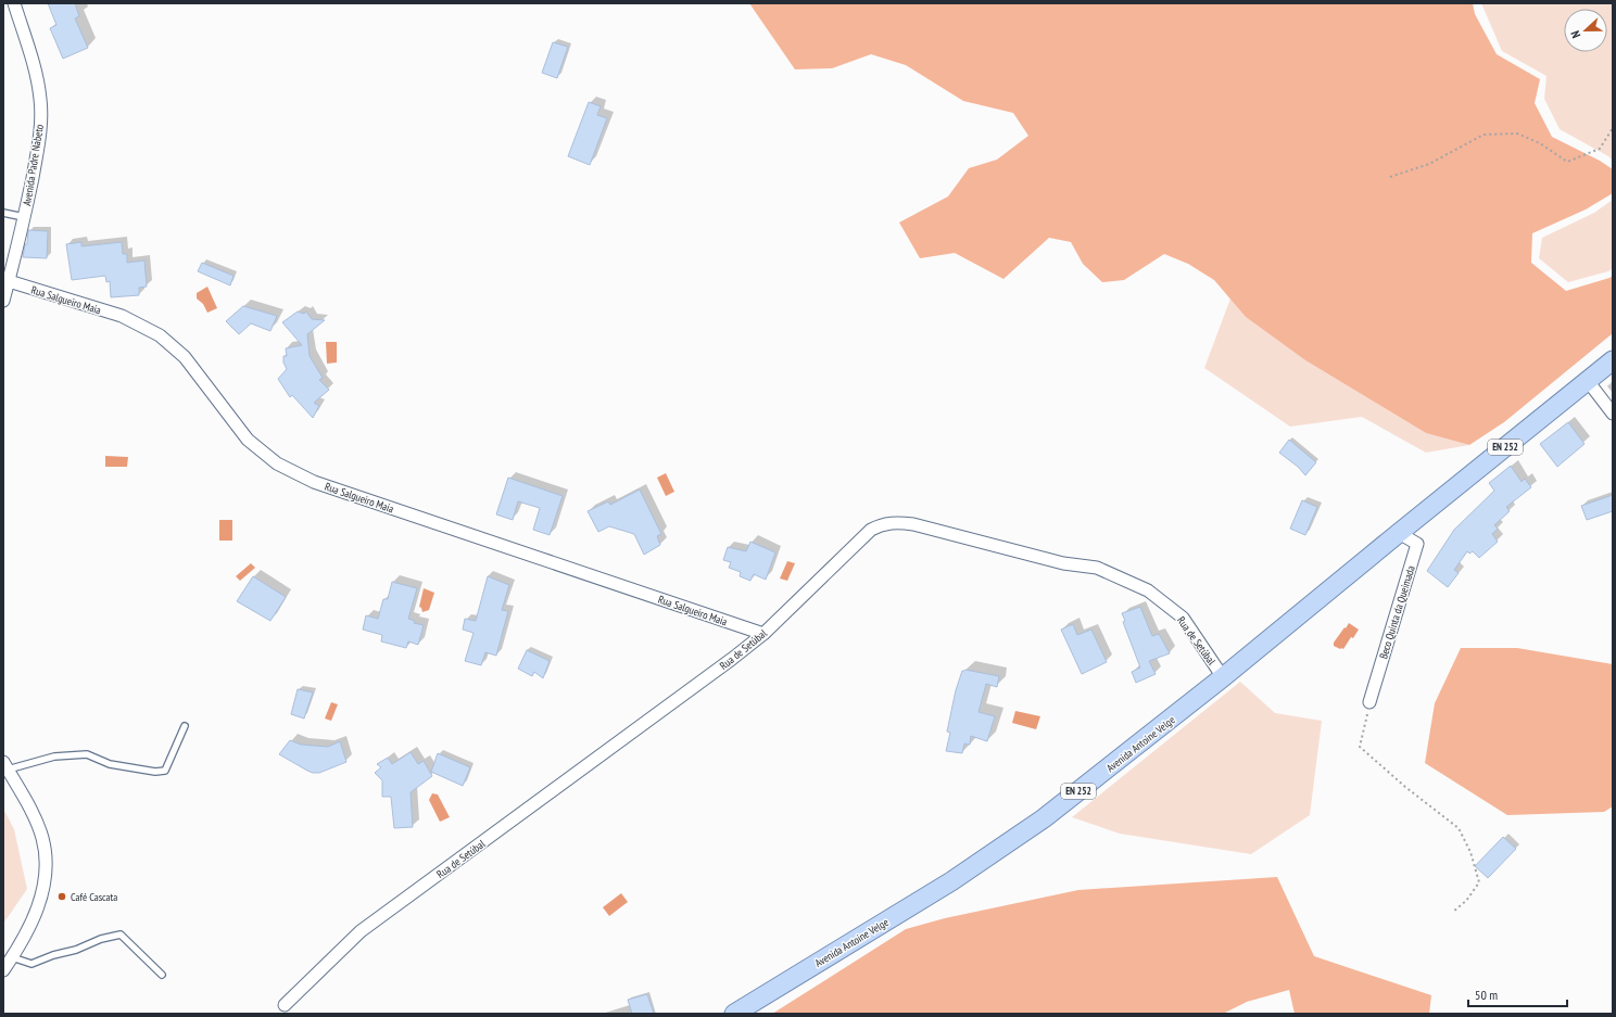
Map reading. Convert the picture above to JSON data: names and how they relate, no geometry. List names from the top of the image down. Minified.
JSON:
{"streets":{"main road":["EN 252","Avenida Antoine Velge"],"street":["Avenida Padre Nabeto","Rua Salgueiro Maia","Beco Quinta da Queimada","Rua de Setúbal"]},"crossings":[["Avenida Padre Nabeto","Rua Salgueiro Maia"],["Rua Salgueiro Maia","Rua de Setúbal"],["EN 252","Beco Quinta da Queimada"],["EN 252","Avenida Antoine Velge"],["Beco Quinta da Queimada","Avenida Antoine Velge"],["Rua de Setúbal","Avenida Antoine Velge"]],"places":["Café Cascata"],"scale_bar":"50 m","north":"left"}
